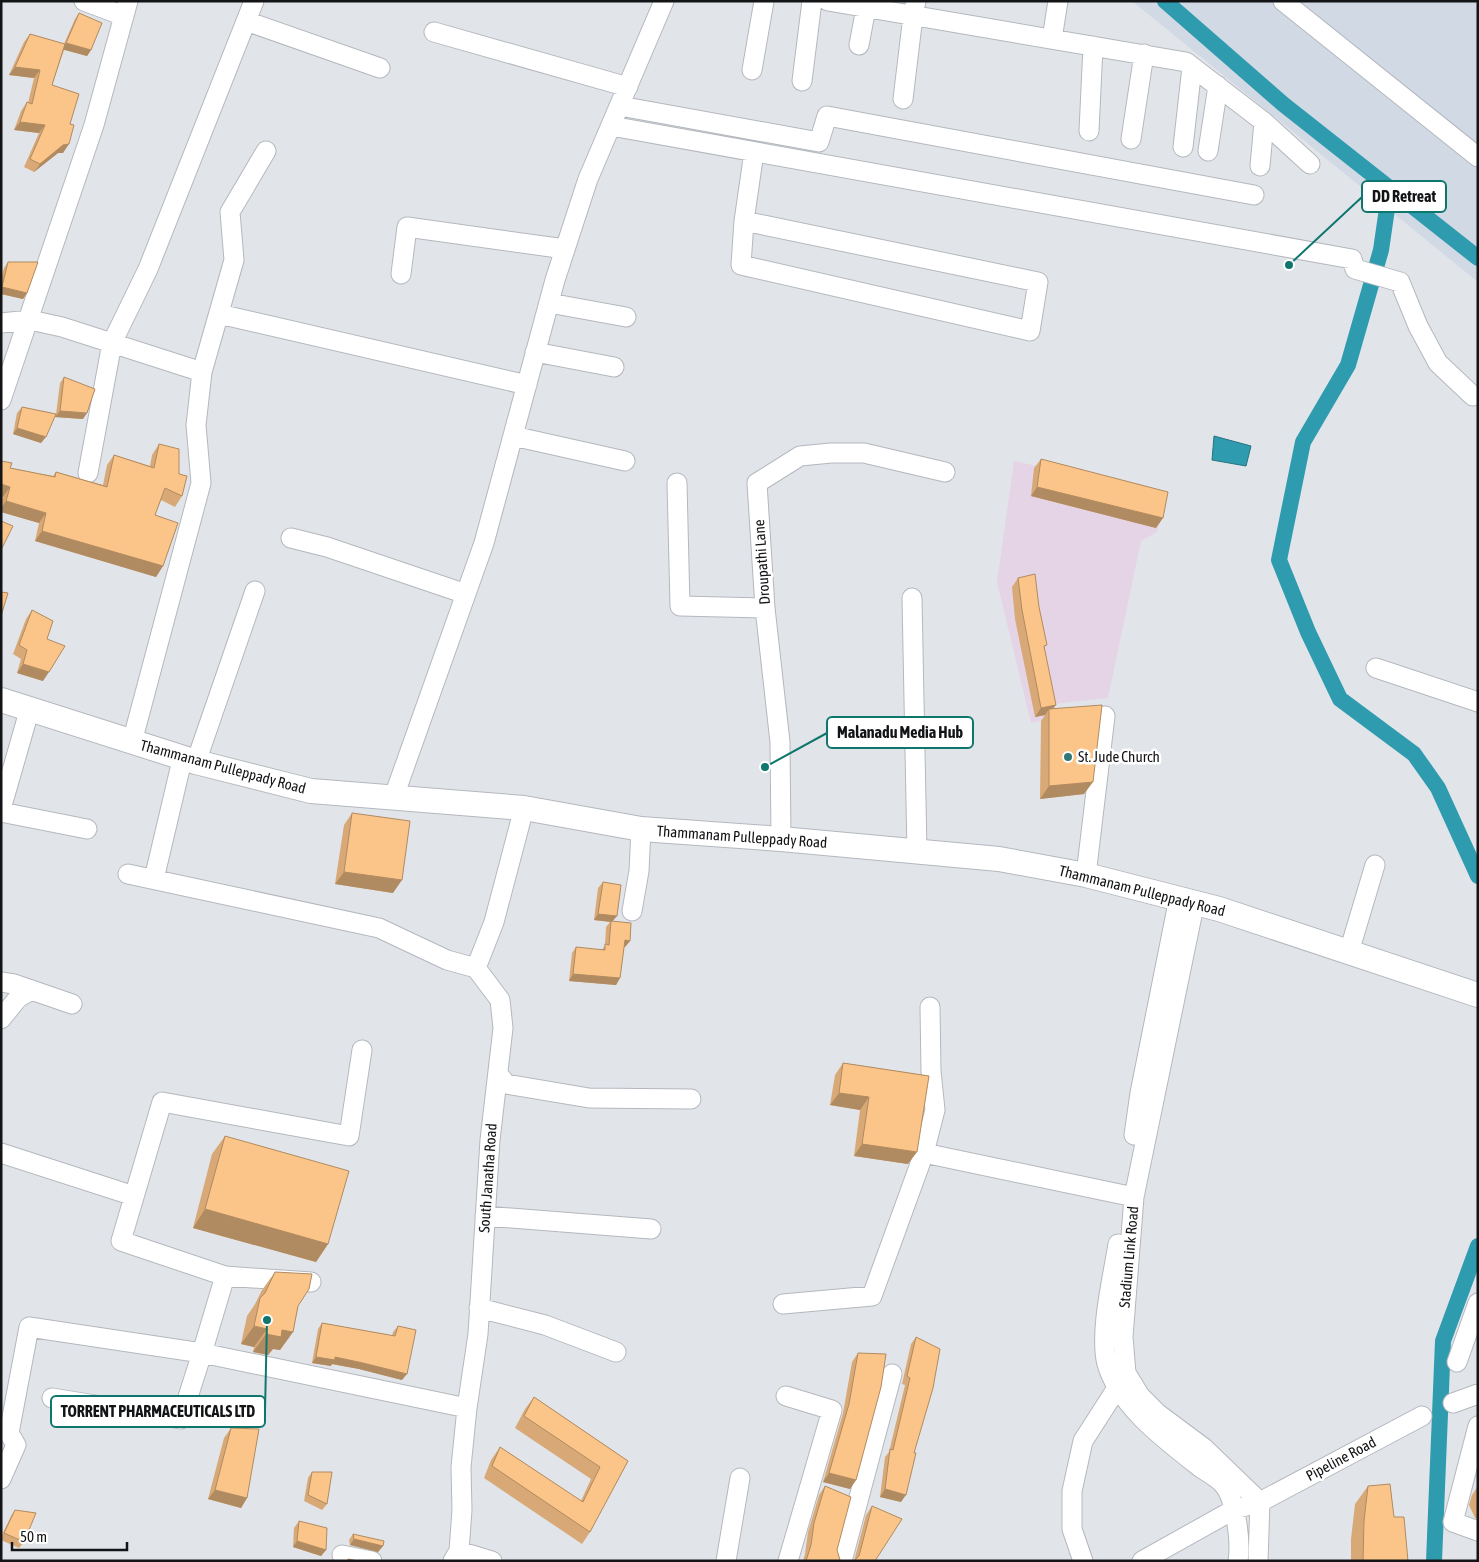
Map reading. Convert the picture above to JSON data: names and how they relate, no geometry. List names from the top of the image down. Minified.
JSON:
{"streets":{"main road":["Thammanam Pulleppady Road"],"street":["Droupathi Lane","South Janatha Road","Stadium Link Road","Pipeline Road"]},"crossings":[["Droupathi Lane","Thammanam Pulleppady Road"],["Thammanam Pulleppady Road","Stadium Link Road"],["Stadium Link Road","Pipeline Road"]],"places":["DD Retreat","St. Jude Church","Malanadu Media Hub","TORRENT PHARMACEUTICALS LTD"],"scale_bar":"50 m"}
